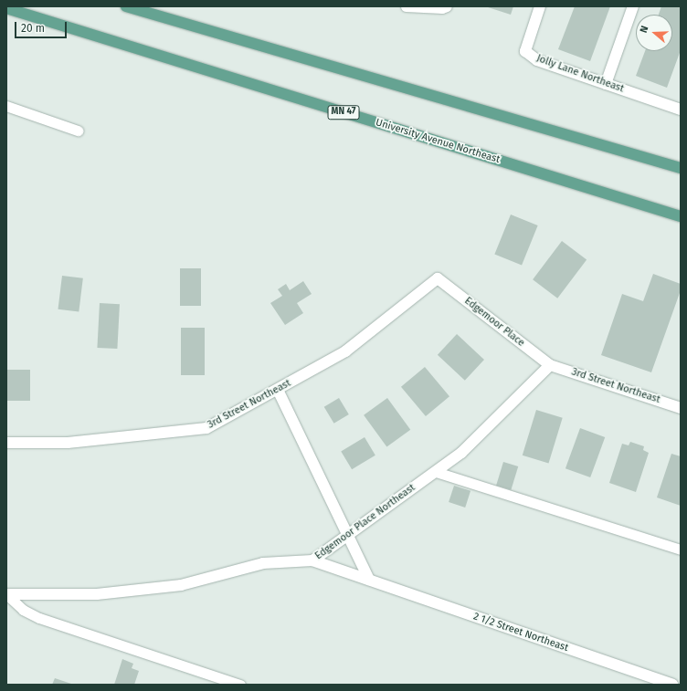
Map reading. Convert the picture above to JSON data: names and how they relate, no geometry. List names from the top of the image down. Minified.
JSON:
{"streets":{"main road":["MN 47","University Avenue Northeast"],"street":["Jolly Lane Northeast","Edgemoor Place","3rd Street Northeast","Edgemoor Place Northeast","2 1/2 Street Northeast"]},"crossings":[["Edgemoor Place","3rd Street Northeast"],["Edgemoor Place","Edgemoor Place Northeast"],["3rd Street Northeast","Edgemoor Place Northeast"],["Edgemoor Place Northeast","2 1/2 Street Northeast"]],"scale_bar":"20 m","north":"left"}
